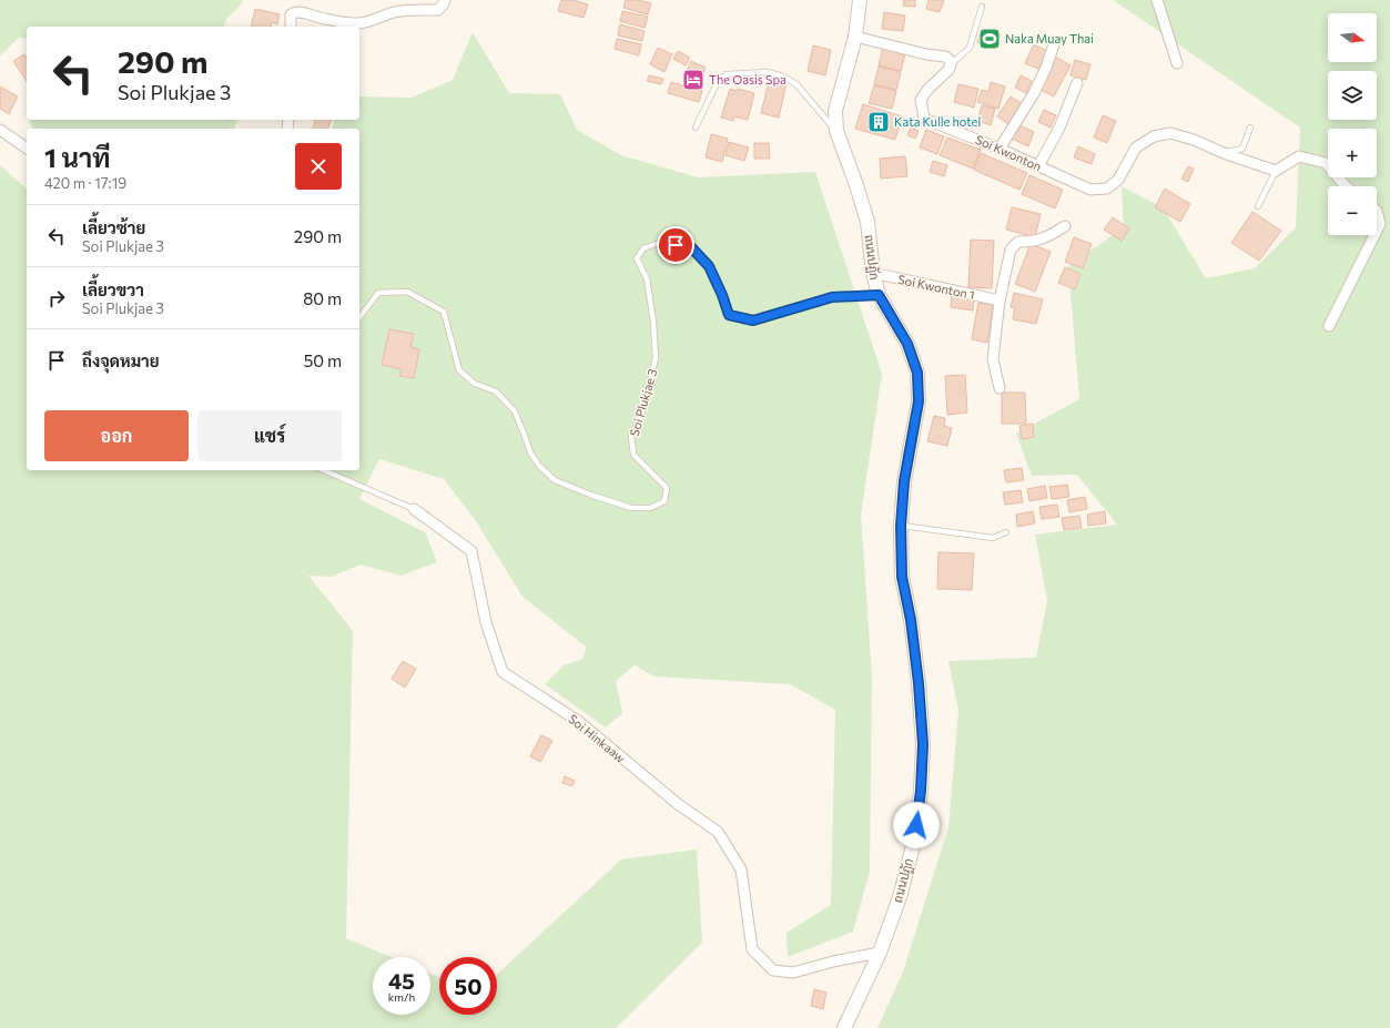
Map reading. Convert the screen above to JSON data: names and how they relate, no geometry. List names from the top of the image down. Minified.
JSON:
{"streets":{"main road":["ถนนปฏัก"],"street":["Soi Kwonton","Soi Kwonton 1","Soi Hinkaaw"],"lane":["Soi Plukjae 3"]},"crossings":[["ถนนปฏัก","Soi Kwonton 1"],["ถนนปฏัก","Soi Plukjae 3"],["ถนนปฏัก","Soi Hinkaaw"]],"places":{"sports":["Naka Muay Thai"],"hotel":["The Oasis Spa"],"building":["Kata Kulle hotel"]},"north":"right","page":{"map_buttons":["+","−"],"turn":["290 m","Soi Plukjae 3"],"heading":["1 นาที","420 m · 17:19"],"list":[{"name":"เลี้ยวซ้าย","note":"Soi Plukjae 3","value":"290 m"},{"name":"เลี้ยวขวา","note":"Soi Plukjae 3","value":"80 m"},{"name":"ถึงจุดหมาย","value":"50 m"}],"buttons":["ออก","แชร์"],"speed":"45 km/h","limit":"50"}}
